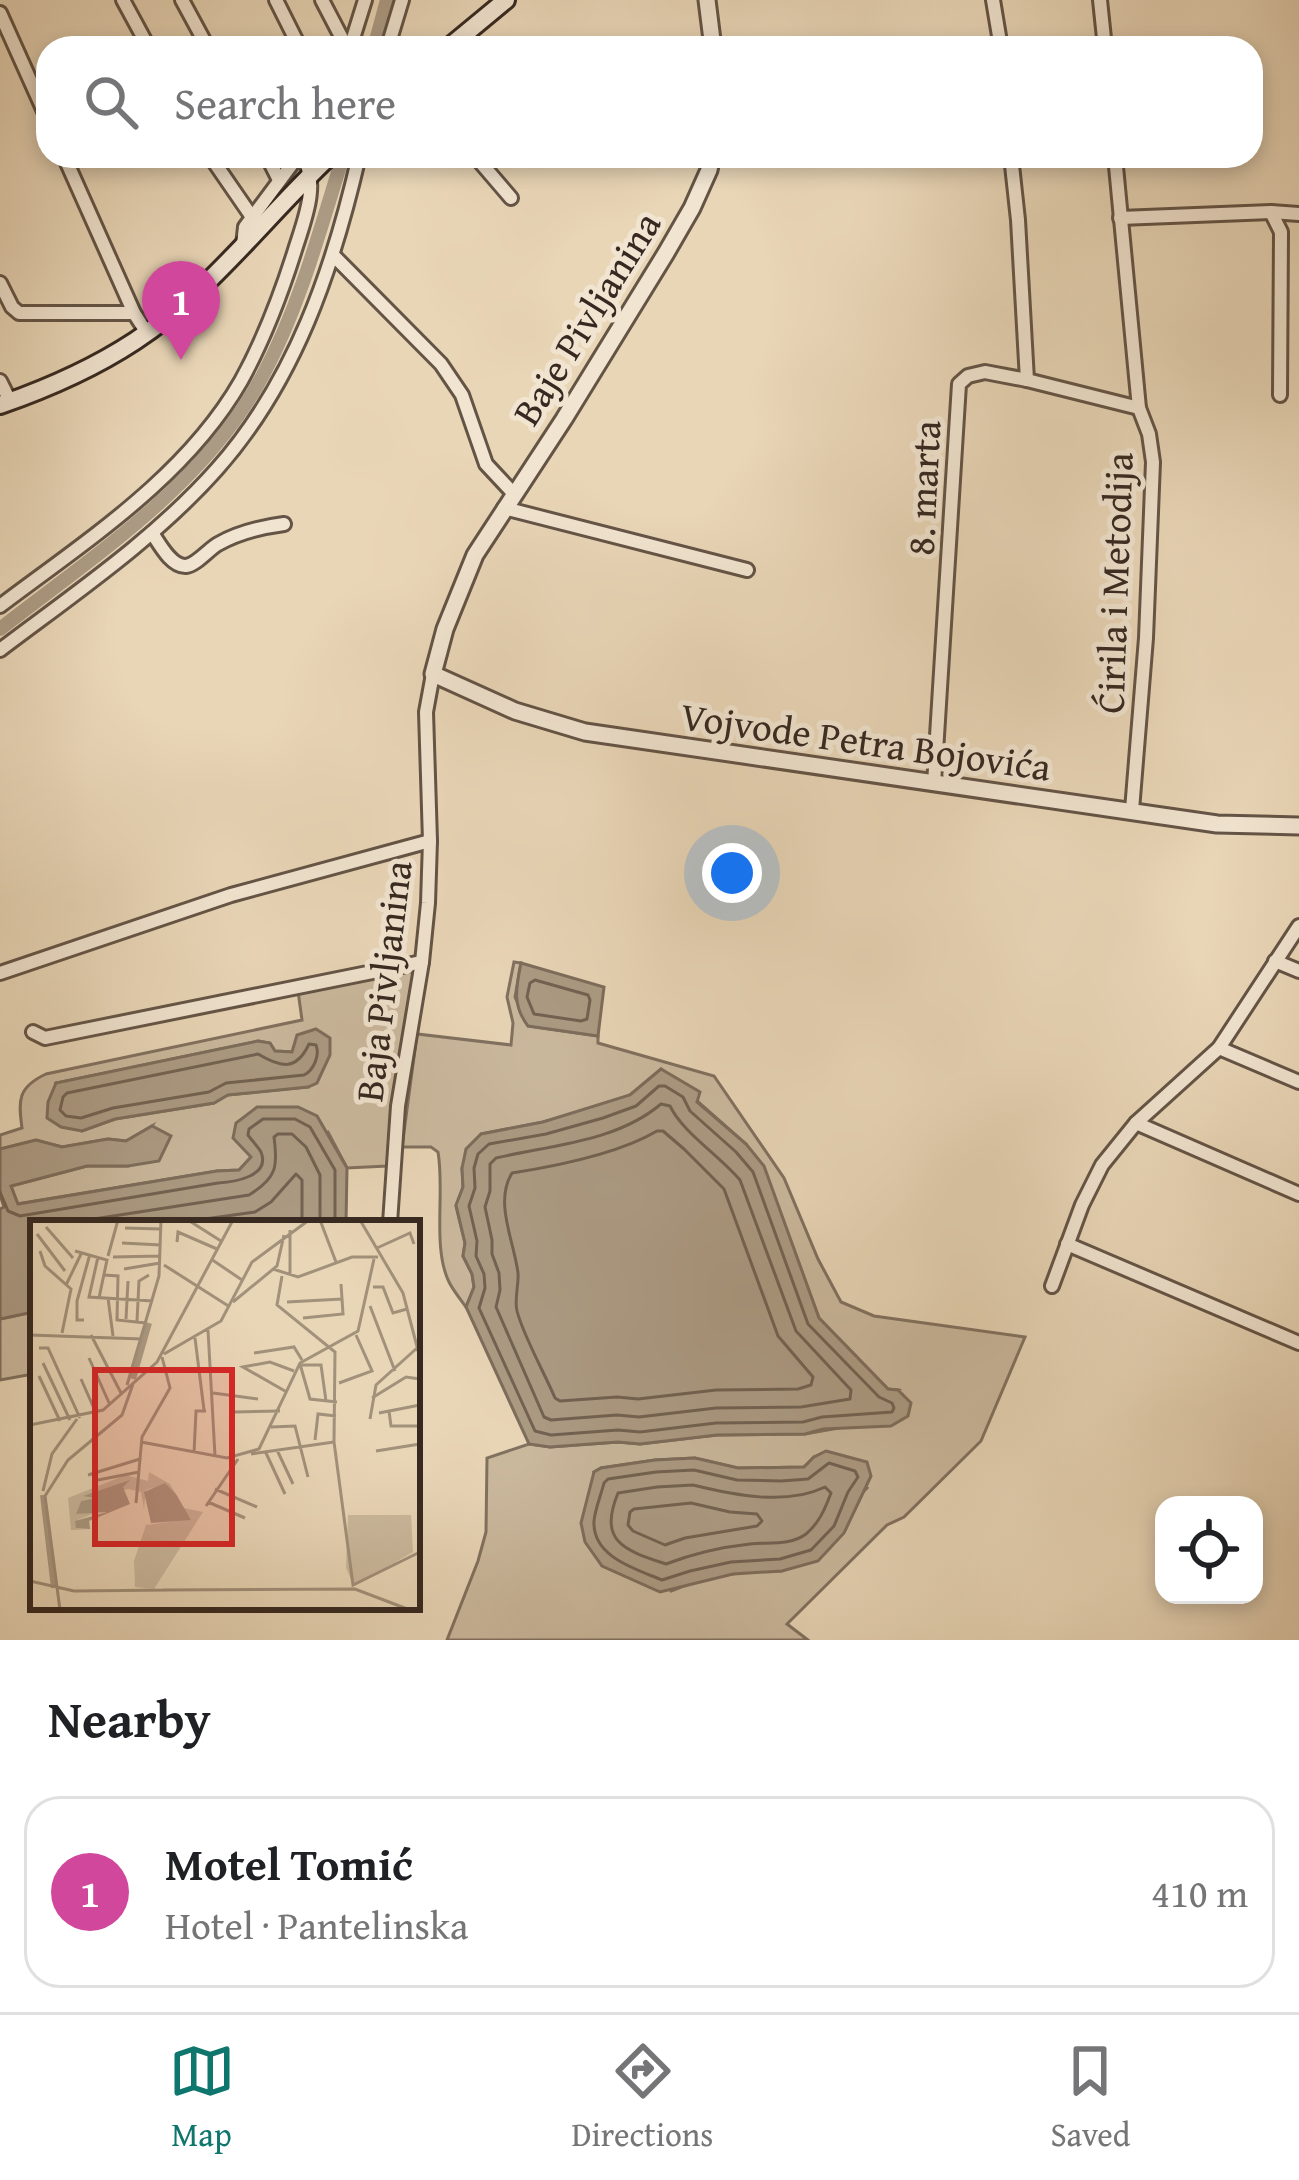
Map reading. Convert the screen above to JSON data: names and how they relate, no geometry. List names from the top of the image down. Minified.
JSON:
{"streets":{"street":["Baje Pivljanina","8. marta","Ćirila i Metodija","Vojvode Petra Bojovića","Baja Pivljanina"]},"crossings":[["Baje Pivljanina","Vojvode Petra Bojovića"],["Baje Pivljanina","Baja Pivljanina"],["8. marta","Ćirila i Metodija"],["8. marta","Vojvode Petra Bojovića"],["Ćirila i Metodija","Vojvode Petra Bojovića"],["Vojvode Petra Bojovića","Baja Pivljanina"]],"page":{"search":"Search here","pins":"1","heading":"Nearby","list":[{"mark":"1","name":"Motel Tomić","note":"Hotel · Pantelinska","value":"410 m"}],"nav":["Map","Directions","Saved"]}}
